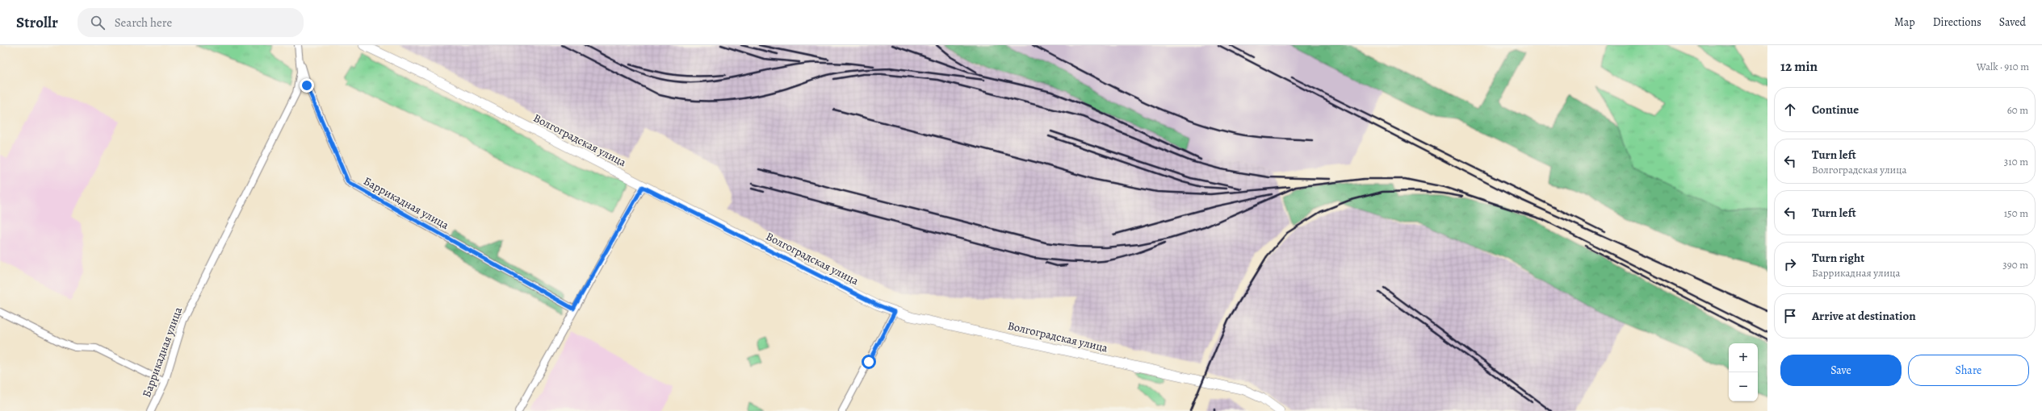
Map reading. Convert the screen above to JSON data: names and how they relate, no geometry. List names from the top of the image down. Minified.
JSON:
{"streets":{"main road":["Волгоградская улица"],"street":["Баррикадная улица"]},"page":{"header":"Strollr","search":"Search here","nav":["Map","Directions","Saved"],"heading":["12 min","Walk · 910 m"],"list":[["Continue","60 m"],["Turn left","Волгоградская улица","310 m"],["Turn left","150 m"],["Turn right","Баррикадная улица","390 m"],"Arrive at destination"],"map_buttons":["+","−"],"buttons":["Save","Share"]}}
